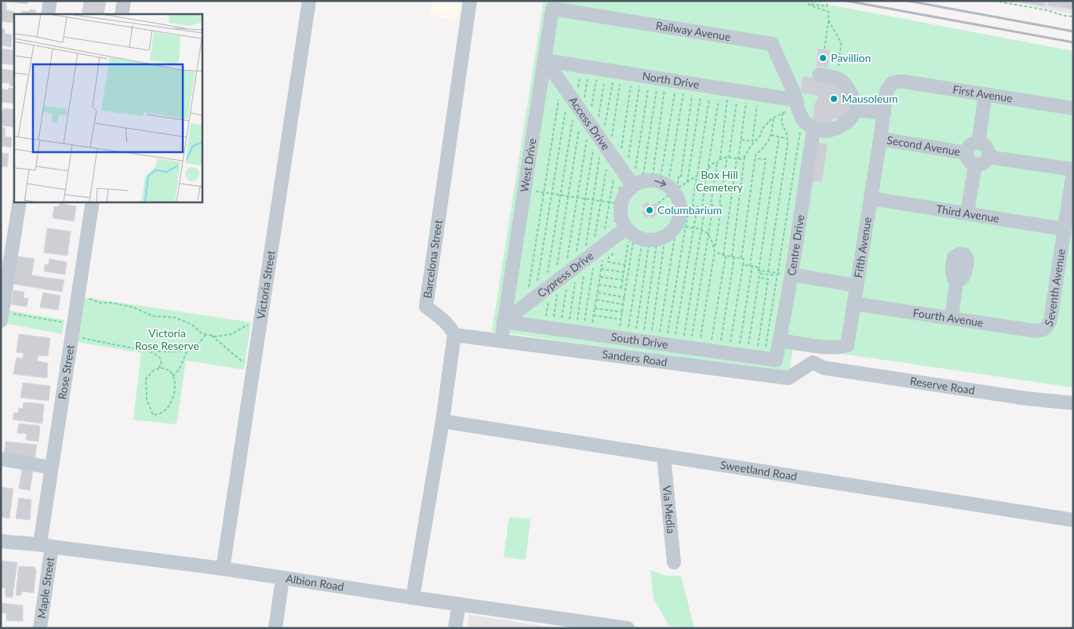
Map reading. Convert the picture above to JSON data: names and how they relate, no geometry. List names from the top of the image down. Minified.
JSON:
{"streets":{"street":["Railway Avenue","First Avenue","Second Avenue","West Drive","Third Avenue","Centre Drive","Fifth Avenue","Barcelona Street","Cypress Drive","Victoria Street","Seventh Avenue","Fourth Avenue","South Drive","Sanders Road","Rose Street","Reserve Road","Sweetland Road","Via Media","Albion Road","Maple Street"]},"crossings":[["Railway Avenue","West Drive"],["Railway Avenue","Centre Drive"],["First Avenue","Fifth Avenue"],["Second Avenue","Fifth Avenue"],["West Drive","Cypress Drive"],["West Drive","South Drive"],["West Drive","Sanders Road"],["Third Avenue","Fifth Avenue"],["Third Avenue","Seventh Avenue"],["Centre Drive","Fifth Avenue"],["Centre Drive","South Drive"],["Fifth Avenue","Fourth Avenue"],["Barcelona Street","Sanders Road"],["Cypress Drive","South Drive"],["Victoria Street","Albion Road"],["Seventh Avenue","Fourth Avenue"],["Sanders Road","Reserve Road"],["Rose Street","Albion Road"],["Rose Street","Maple Street"],["Sweetland Road","Via Media"],["Albion Road","Maple Street"]],"parks":["Box Hill Cemetery","Victoria Rose Reserve"],"places":["Pavillion","Mausoleum","Columbarium"]}
